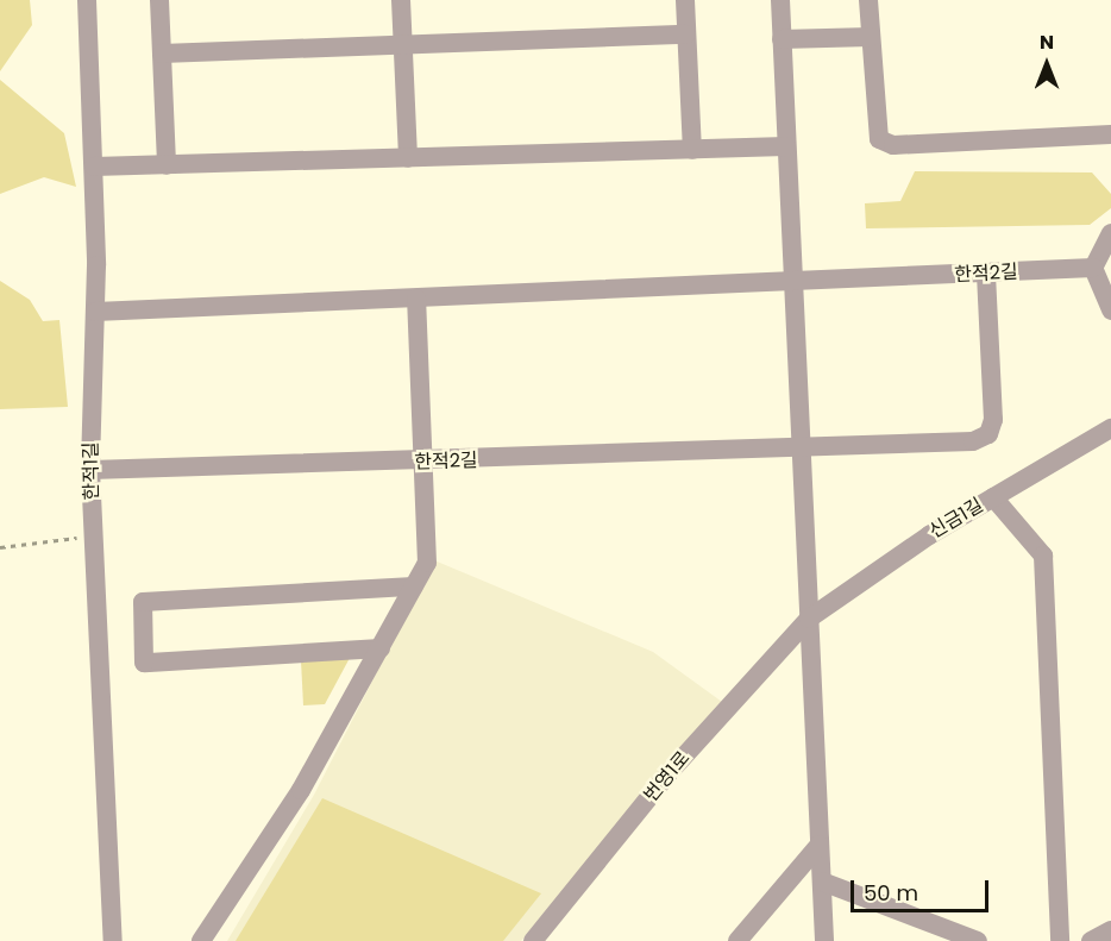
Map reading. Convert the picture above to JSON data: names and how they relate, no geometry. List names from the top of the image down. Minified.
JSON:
{"streets":{"street":["한적2길","한적1길","신금1길","번영1로"]},"crossings":[["한적2길","한적1길"],["신금1길","번영1로"]],"scale_bar":"50 m","north":"top"}
